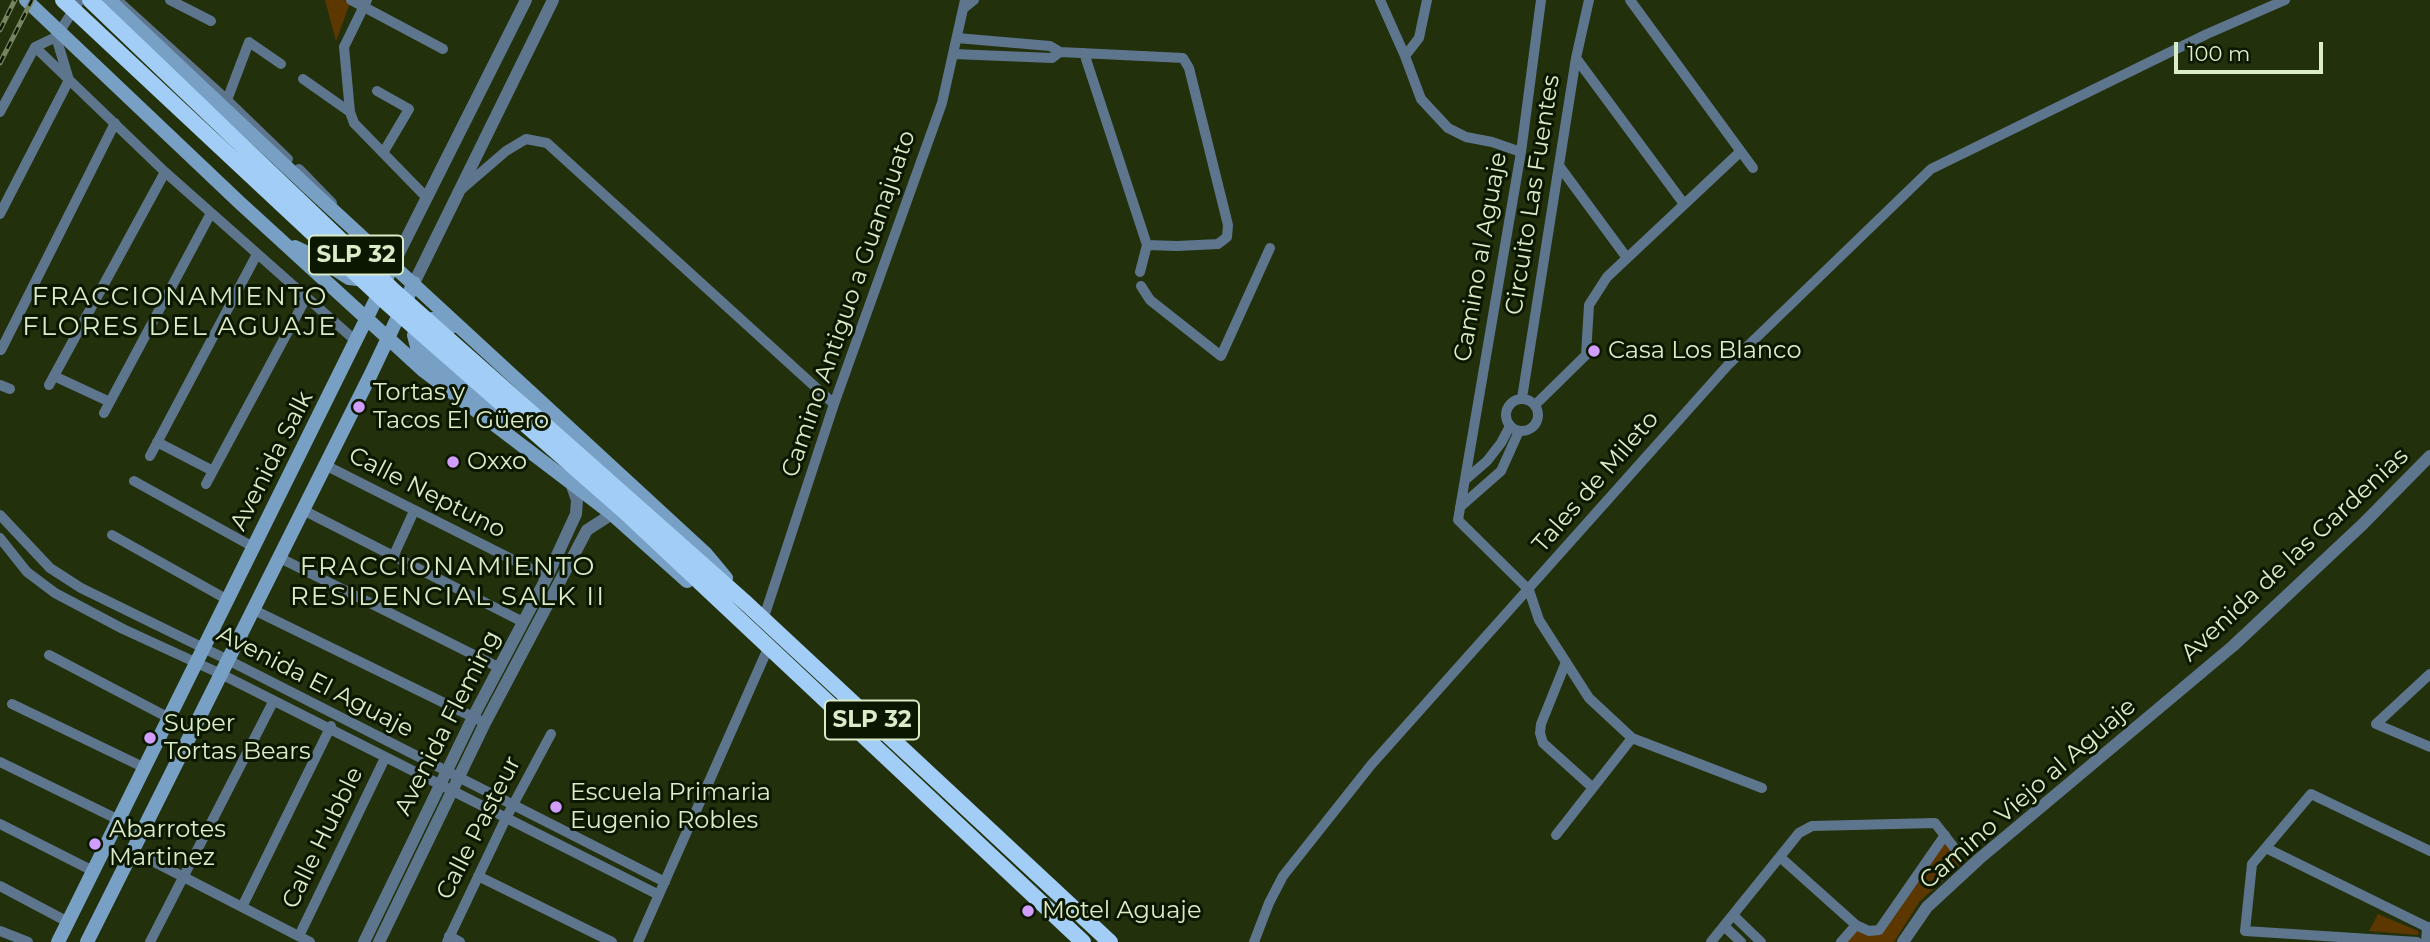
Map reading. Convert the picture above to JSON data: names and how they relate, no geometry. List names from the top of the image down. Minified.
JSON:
{"streets":{"highway":["SLP 32"],"main road":["Avenida Salk"],"street":["Circuito Las Fuentes","Camino al Aguaje","Camino Antiguo a Guanajuato","Tales de Mileto","Calle Neptuno","Avenida de las Gardenias","Avenida El Aguaje","Avenida Fleming","Camino Viejo al Aguaje","Calle Pasteur","Calle Hubble"]},"crossings":[["SLP 32","Camino Antiguo a Guanajuato"],["SLP 32","Avenida Fleming"],["Camino al Aguaje","Tales de Mileto"],["Avenida Salk","Calle Neptuno"],["Avenida Salk","Avenida El Aguaje"],["Calle Neptuno","Avenida Fleming"],["Avenida de las Gardenias","Camino Viejo al Aguaje"],["Avenida El Aguaje","Avenida Fleming"],["Avenida El Aguaje","Calle Pasteur"],["Avenida El Aguaje","Calle Hubble"]],"districts":["FRACCIONAMIENTO FLORES DEL AGUAJE","FRACCIONAMIENTO RESIDENCIAL SALK II"],"places":["Casa Los Blanco","Tortas y Tacos El Güero","Oxxo","Super Tortas Bears","Escuela Primaria Eugenio Robles","Abarrotes Martinez","Motel Aguaje"],"scale_bar":"100 m"}
